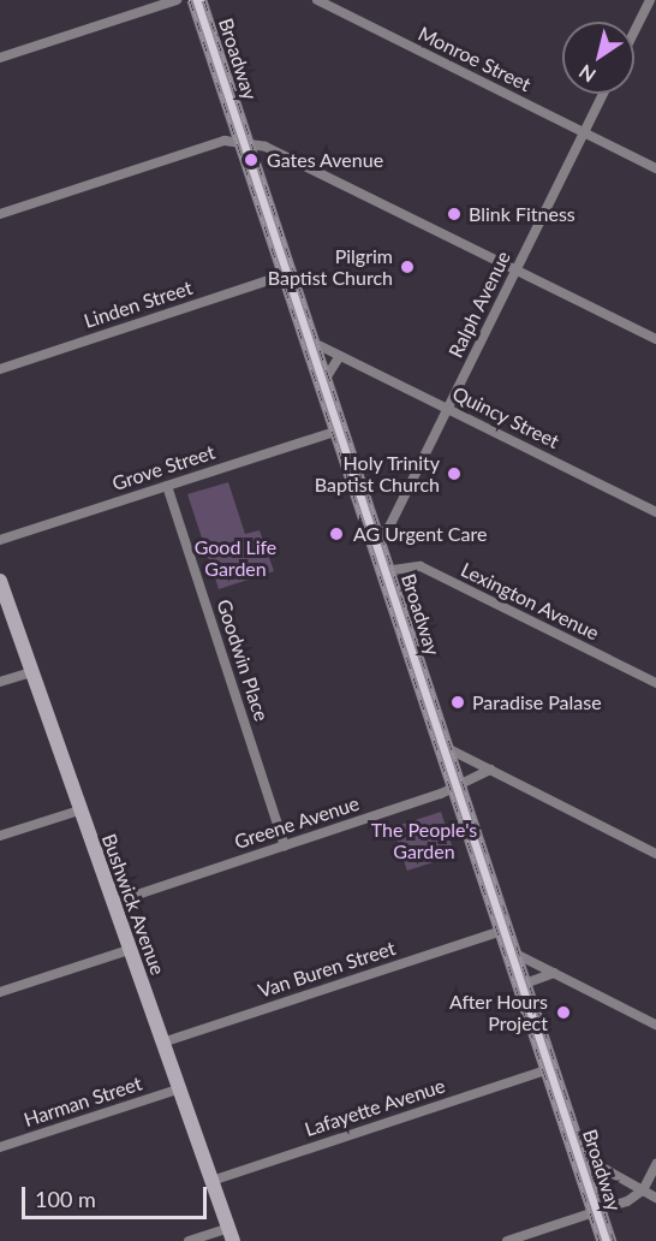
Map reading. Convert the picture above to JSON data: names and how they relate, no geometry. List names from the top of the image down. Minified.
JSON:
{"streets":{"main road":["Broadway","Bushwick Avenue"],"street":["Monroe Street","Linden Street","Ralph Avenue","Quincy Street","Grove Street","Lexington Avenue","Goodwin Place","Greene Avenue","Van Buren Street","Harman Street","Lafayette Avenue"]},"crossings":[["Broadway","Linden Street"],["Broadway","Ralph Avenue"],["Broadway","Quincy Street"],["Broadway","Grove Street"],["Broadway","Lexington Avenue"],["Broadway","Greene Avenue"],["Broadway","Van Buren Street"],["Broadway","Lafayette Avenue"],["Monroe Street","Ralph Avenue"],["Ralph Avenue","Quincy Street"],["Grove Street","Goodwin Place"],["Goodwin Place","Greene Avenue"],["Greene Avenue","Bushwick Avenue"],["Bushwick Avenue","Van Buren Street"],["Bushwick Avenue","Harman Street"],["Bushwick Avenue","Lafayette Avenue"]],"parks":["Good Life Garden","The People's Garden"],"places":["Gates Avenue","Blink Fitness","Pilgrim Baptist Church","Holy Trinity Baptist Church","AG Urgent Care","Paradise Palase","After Hours Project"],"scale_bar":"100 m","north":"bottom left"}
